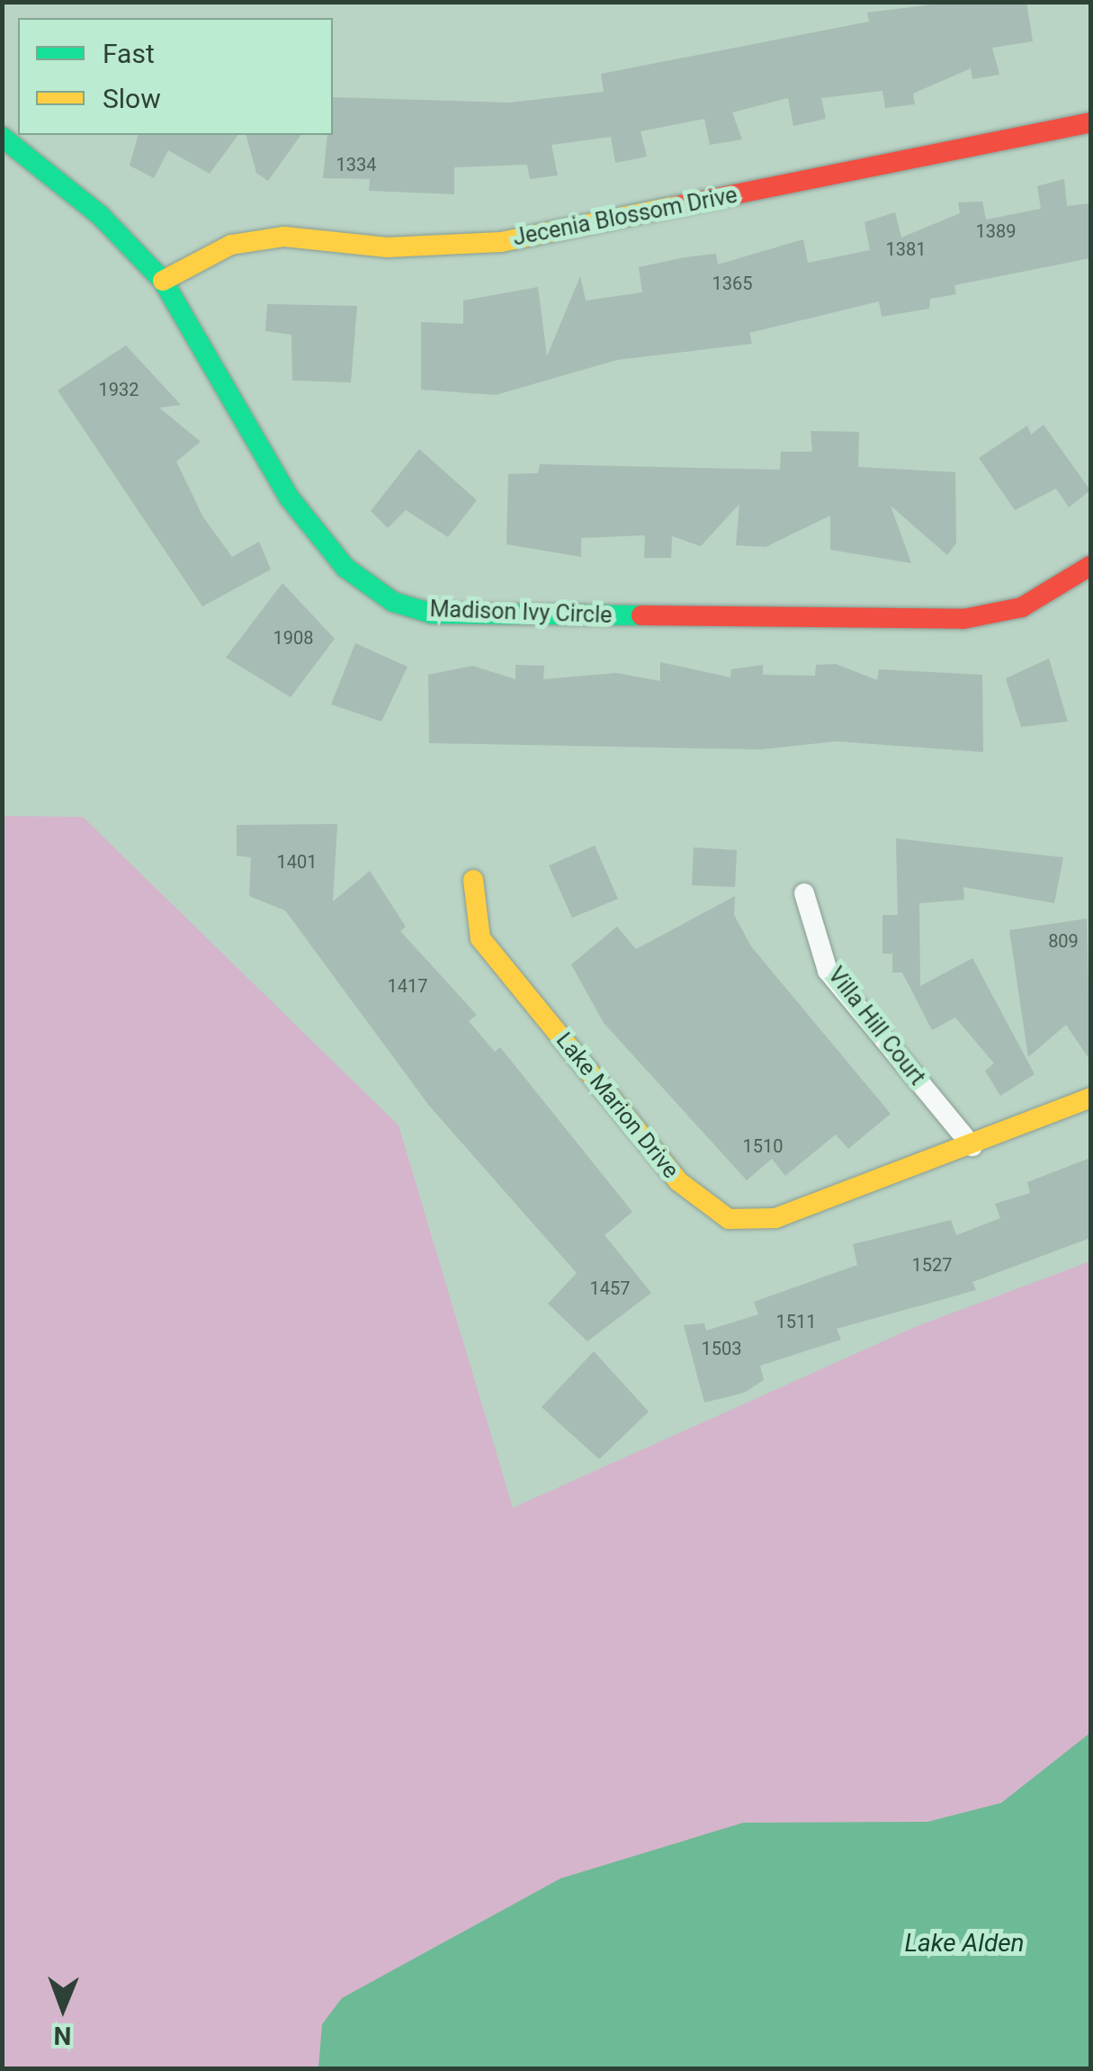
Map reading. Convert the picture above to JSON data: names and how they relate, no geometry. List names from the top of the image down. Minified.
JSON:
{"streets":{"street":["Jecenia Blossom Drive","Madison Ivy Circle","Villa Hill Court","Lake Marion Drive"]},"crossings":[["Jecenia Blossom Drive","Madison Ivy Circle"],["Villa Hill Court","Lake Marion Drive"]],"water":["Lake Alden"],"house_numbers":["1334","1389","1381","1365","1932","1908","1401","809","1417","1510","1527","1457","1511","1503"],"legend":["Fast","Slow"],"north":"bottom"}
